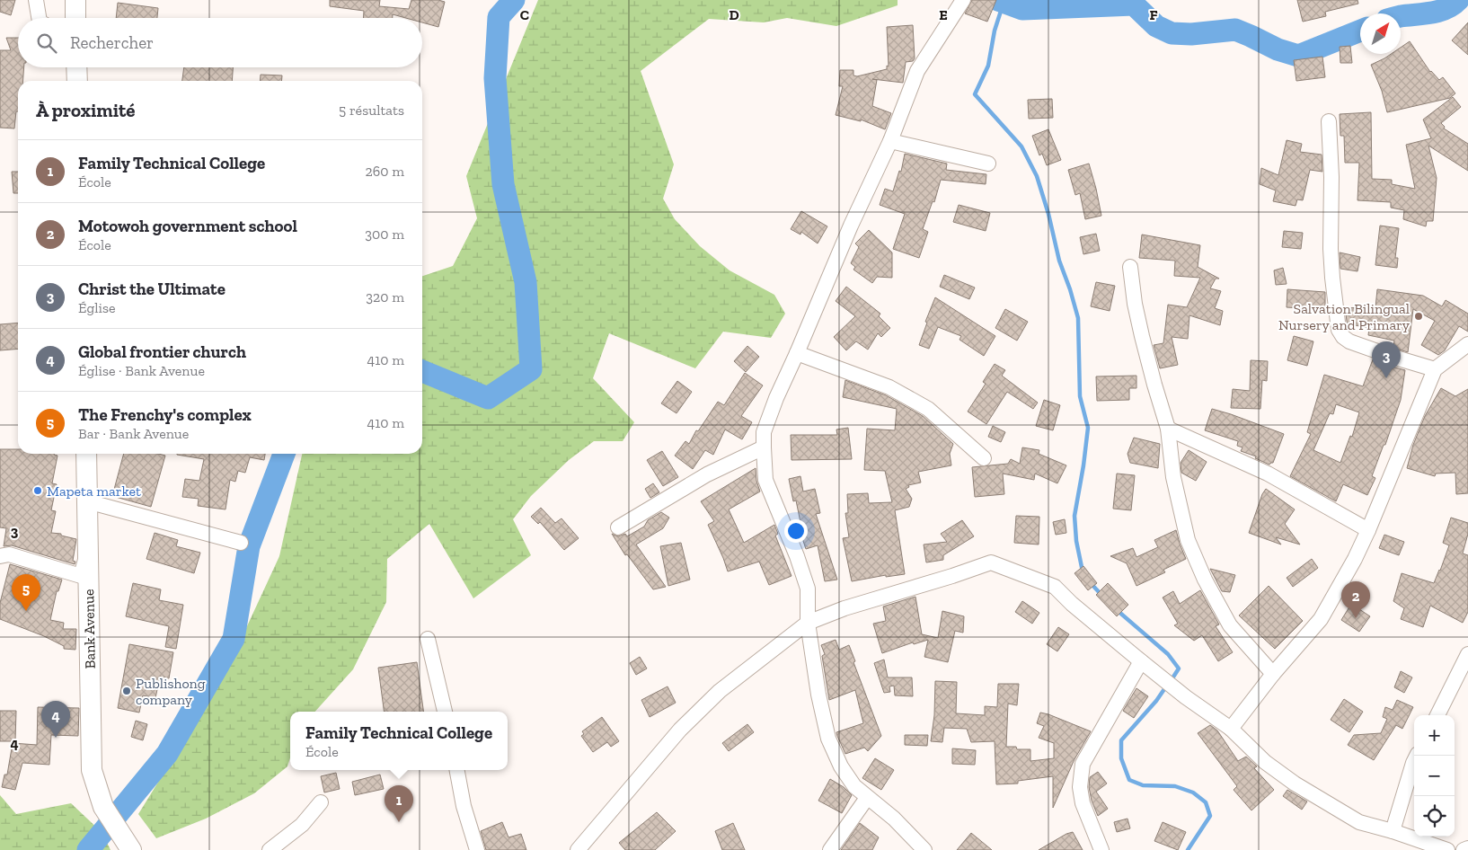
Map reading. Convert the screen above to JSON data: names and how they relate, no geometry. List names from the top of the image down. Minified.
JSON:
{"streets":{"street":["Bank Avenue"]},"places":["Salvation Bilingual Nursery and Primary","Mapeta market","Publishong company"],"north":"top right","page":{"search":"Rechercher","heading":["À proximité","5 résultats"],"list":[{"mark":"1","name":"Family Technical College","note":"École","value":"260 m"},{"mark":"2","name":"Motowoh government school","note":"École","value":"300 m"},{"mark":"3","name":"Christ the Ultimate","note":"Église","value":"320 m"},{"mark":"4","name":"Global frontier church","note":"Église · Bank Avenue","value":"410 m"},{"mark":"5","name":"The Frenchy's complex","note":"Bar · Bank Avenue","value":"410 m"}],"pins":["3","5","2","4","1"],"popup":["Family Technical College","École"],"map_buttons":["+","−"]},"grid":{"columns":["C","D","E","F"],"rows":["3","4"]}}
